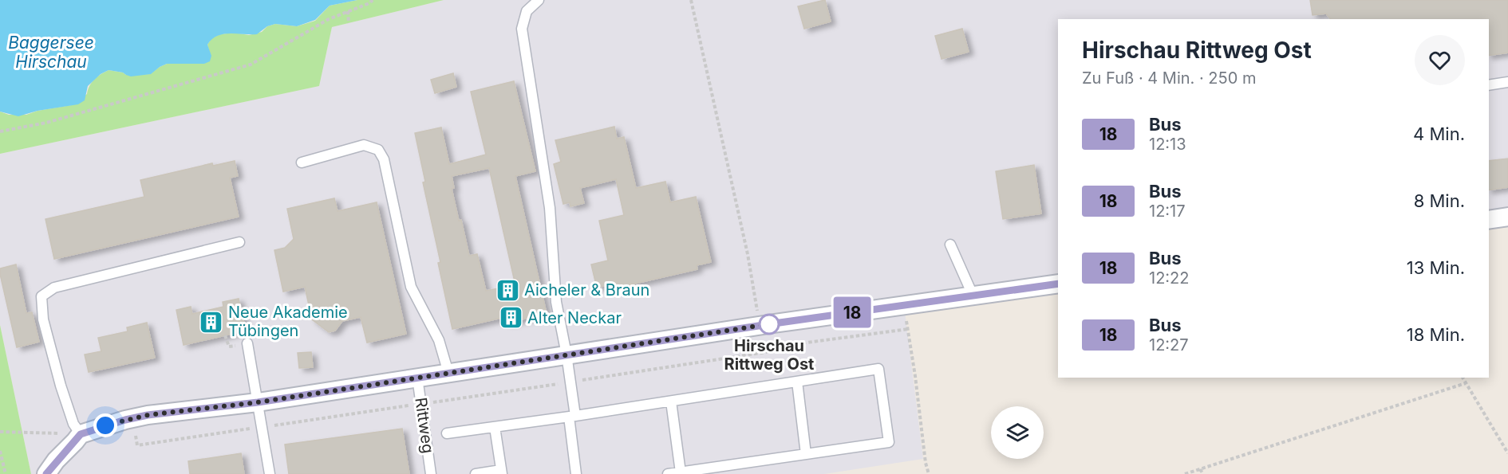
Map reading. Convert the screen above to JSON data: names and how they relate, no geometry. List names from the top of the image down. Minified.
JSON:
{"streets":{"street":["Rittweg"]},"water":["Baggersee Hirschau"],"places":{"building":["Aicheler & Braun","Alter Neckar","Neue Akademie Tübingen"],"other":["Hirschau Rittweg Ost"]},"lines":["bus line 18"],"page":{"on_map":"18","heading":["Hirschau Rittweg Ost","Zu Fuß · 4 Min. · 250 m"],"list":[{"mark":"18","name":"Bus","note":"12:13","value":"4 Min."},{"mark":"18","name":"Bus","note":"12:17","value":"8 Min."},{"mark":"18","name":"Bus","note":"12:22","value":"13 Min."},{"mark":"18","name":"Bus","note":"12:27","value":"18 Min."}]}}
